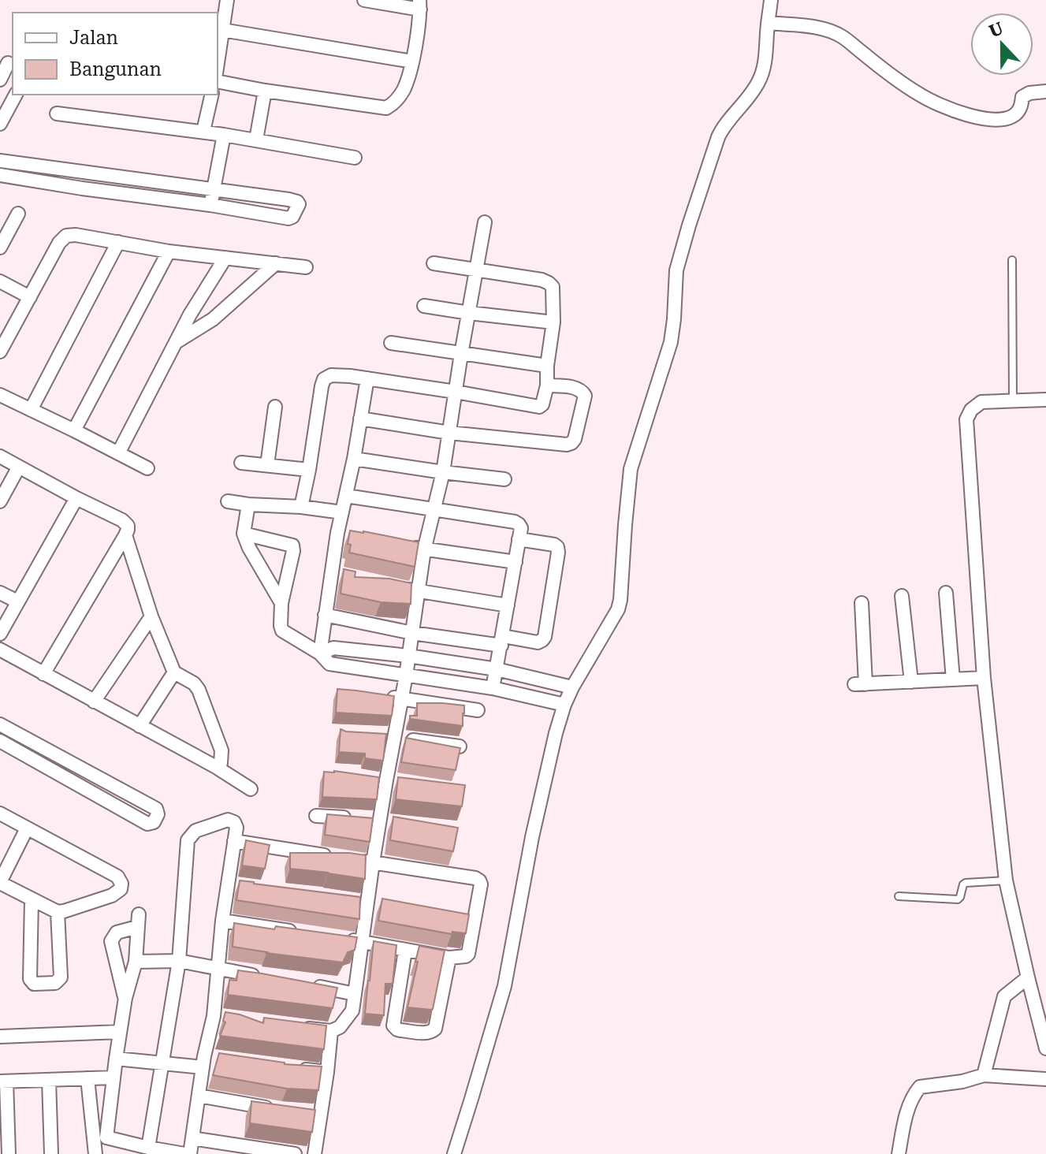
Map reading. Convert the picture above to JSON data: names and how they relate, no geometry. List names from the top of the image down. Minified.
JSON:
{"legend":["Jalan","Bangunan"],"north":"top"}
